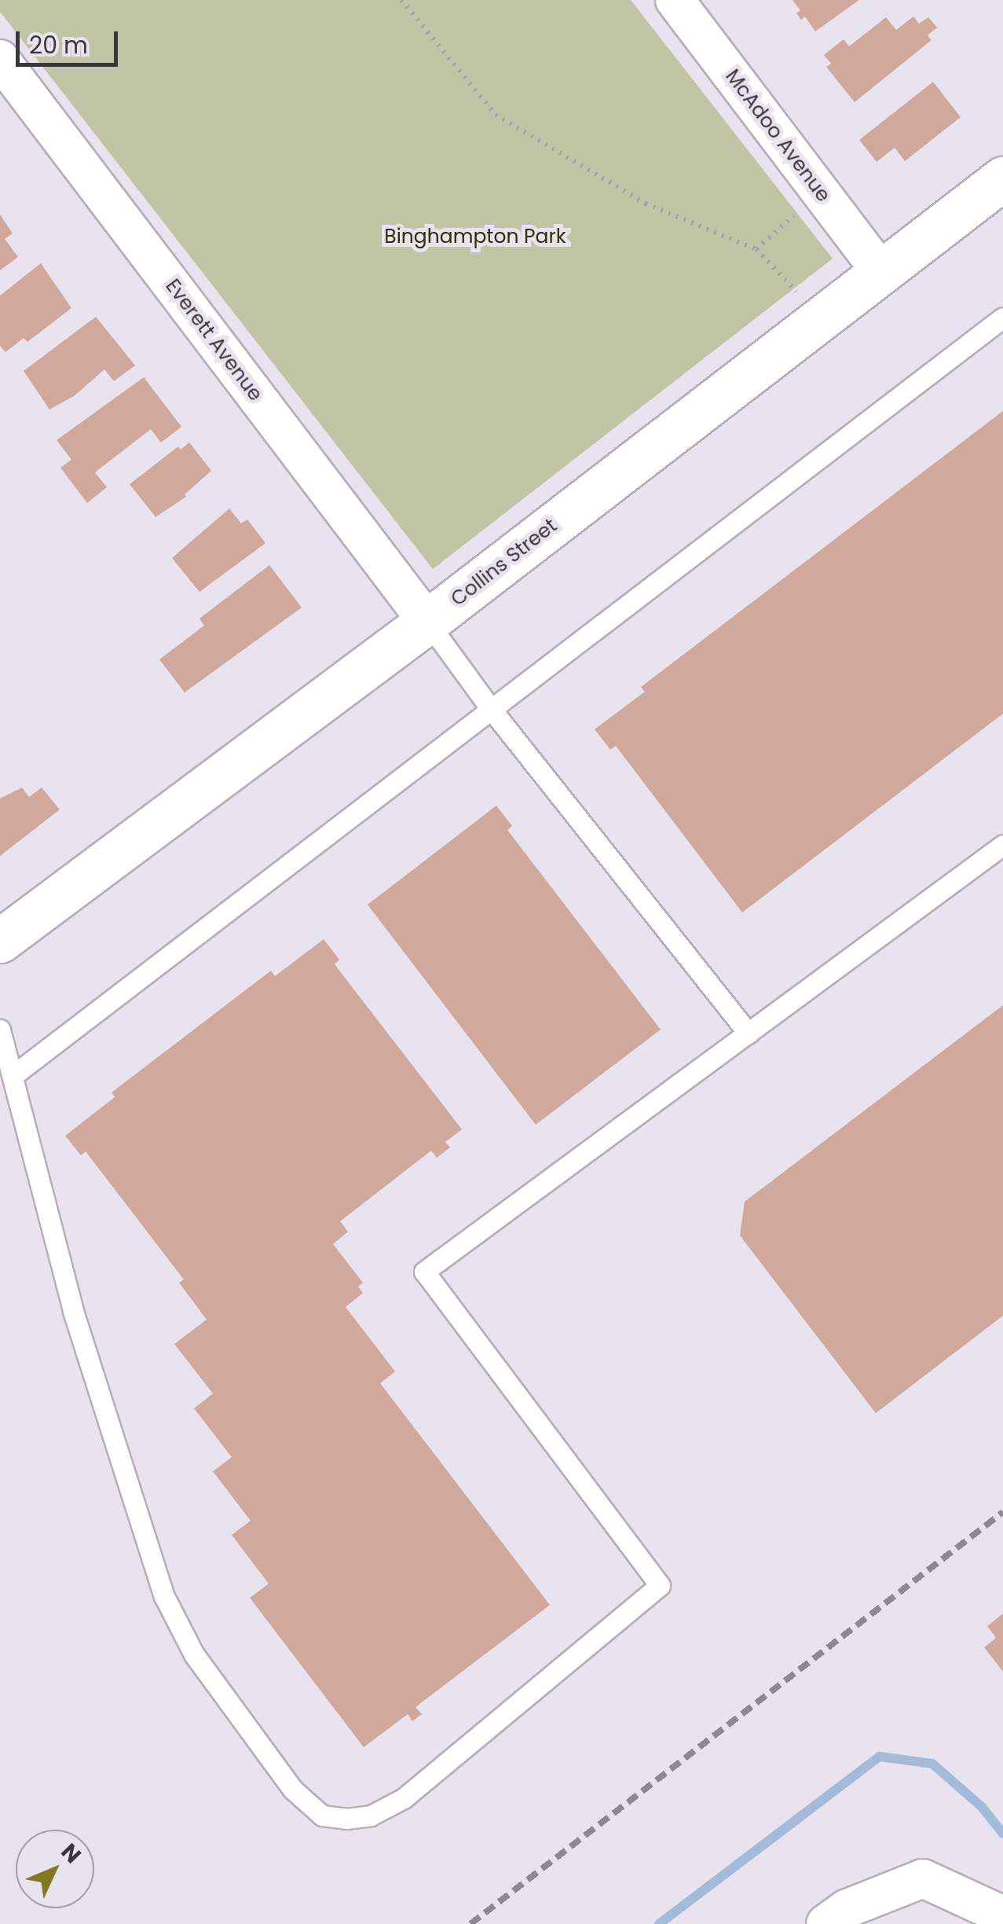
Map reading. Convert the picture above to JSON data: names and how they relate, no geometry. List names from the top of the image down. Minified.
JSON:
{"streets":{"street":["McAdoo Avenue","Everett Avenue","Collins Street"]},"crossings":[["McAdoo Avenue","Collins Street"],["Everett Avenue","Collins Street"]],"parks":["Binghampton Park"],"scale_bar":"20 m","north":"top right"}
